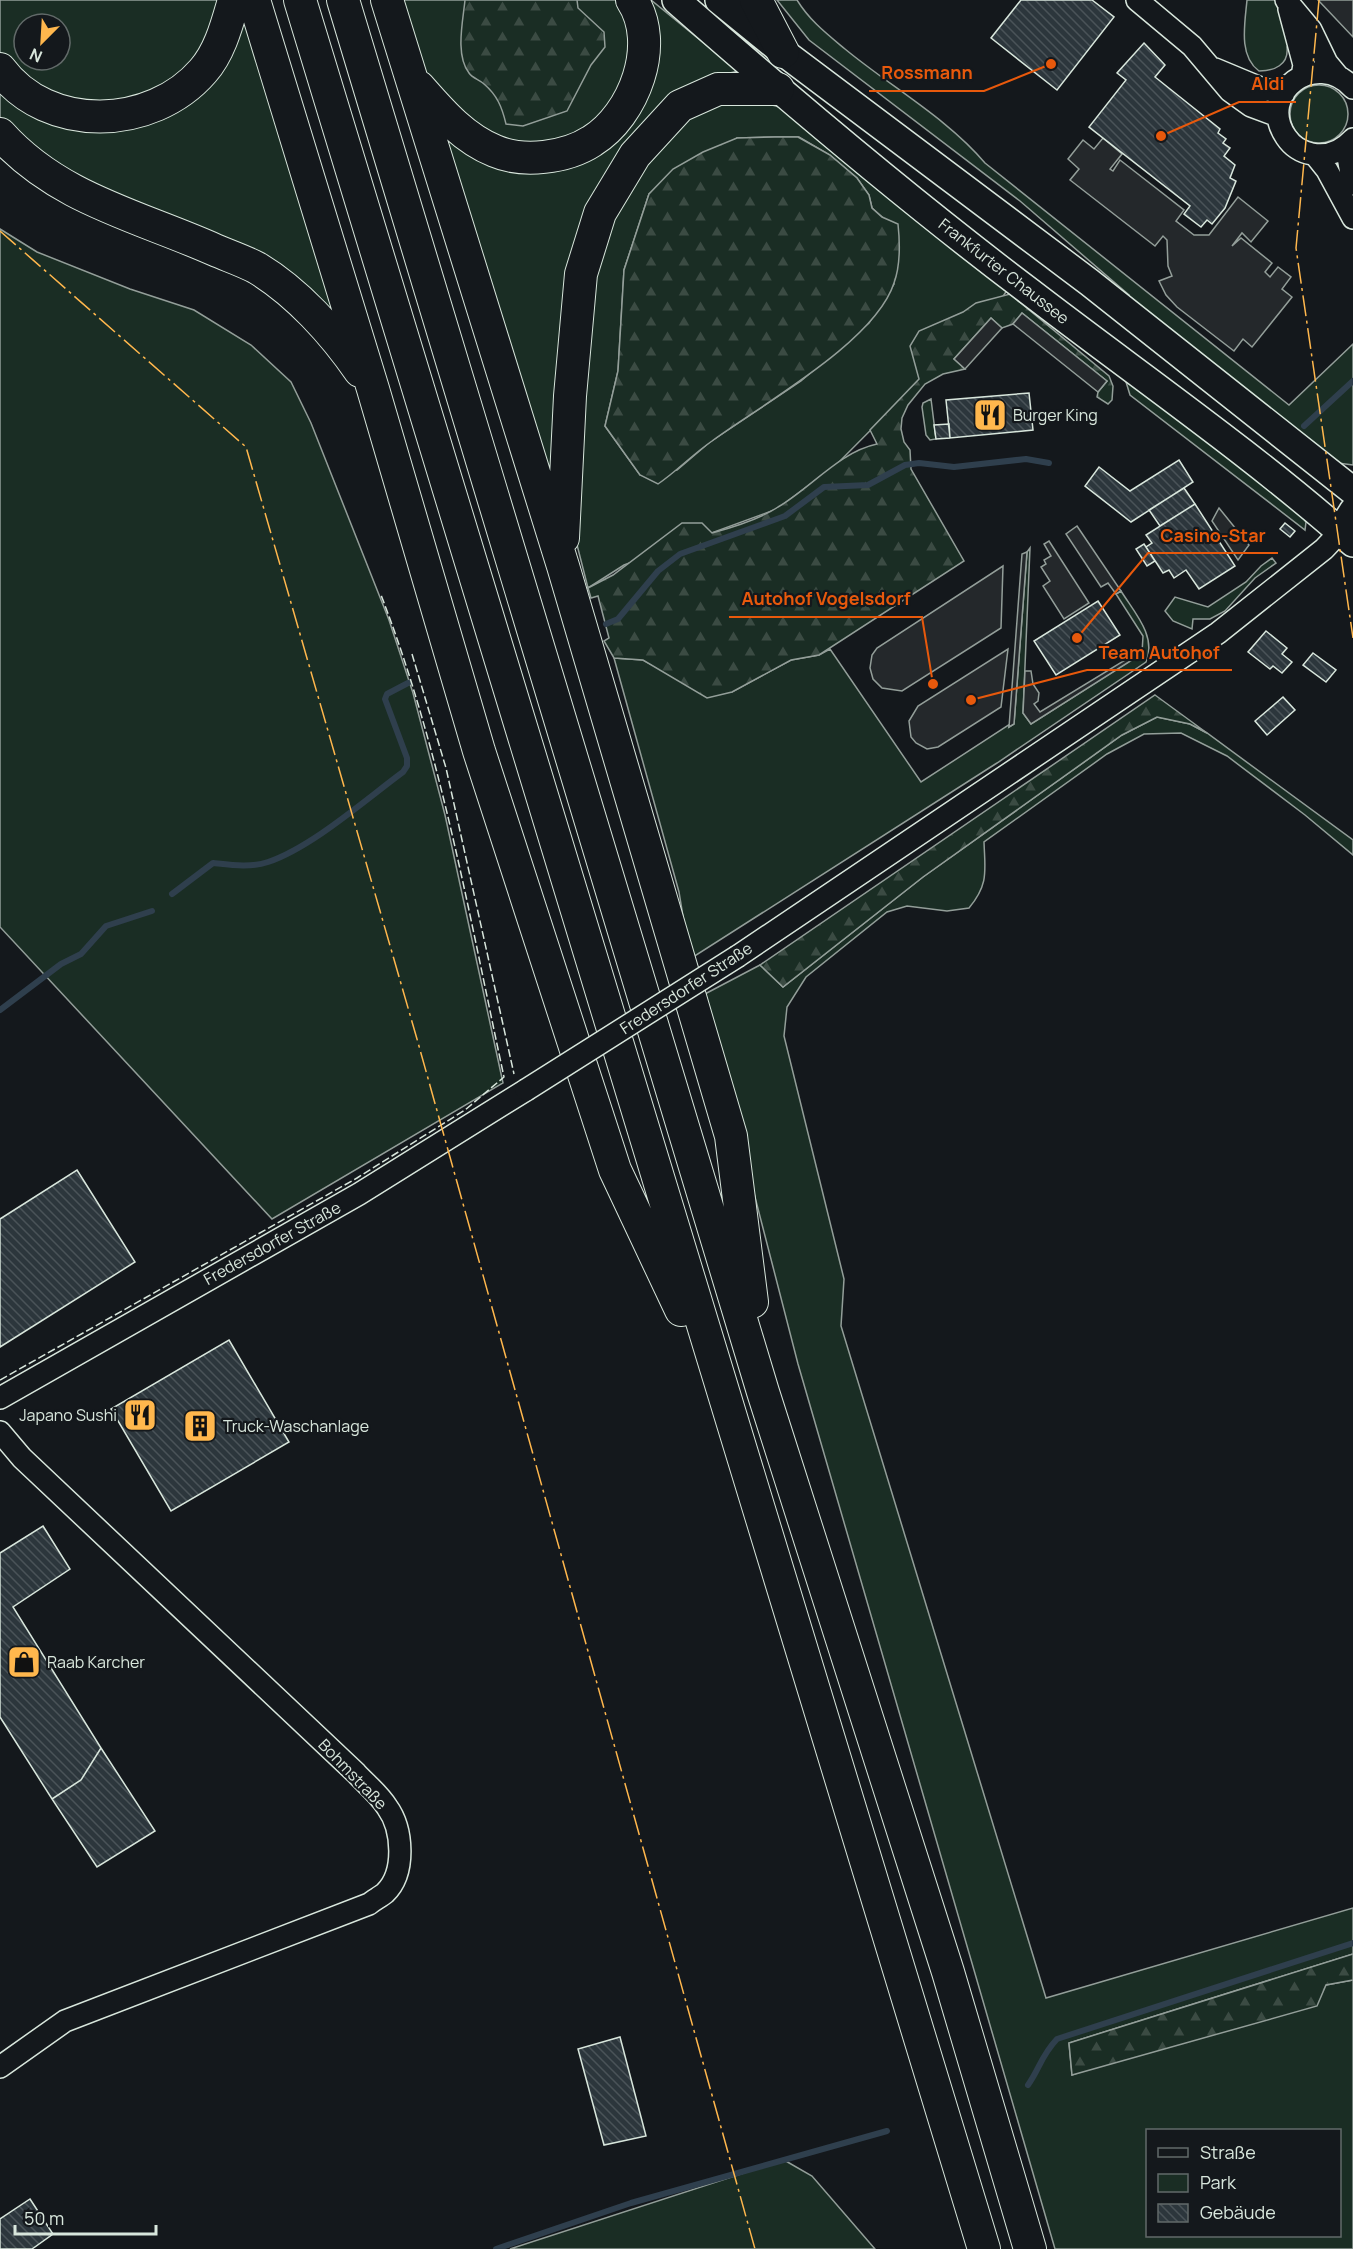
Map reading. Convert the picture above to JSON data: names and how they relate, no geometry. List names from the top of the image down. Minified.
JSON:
{"streets":{"main road":["Frankfurter Chaussee"],"street":["Fredersdorfer Straße","Bohmstraße"]},"crossings":[["Frankfurter Chaussee","Fredersdorfer Straße"]],"places":{"other":["Rossmann","Aldi","Casino-Star","Autohof Vogelsdorf","Team Autohof"],"restaurant":["Burger King","Japano Sushi"],"building":["Truck-Waschanlage"],"shop":["Raab Karcher"]},"legend":["Straße","Park","Gebäude"],"scale_bar":"50 m","north":"bottom left"}
